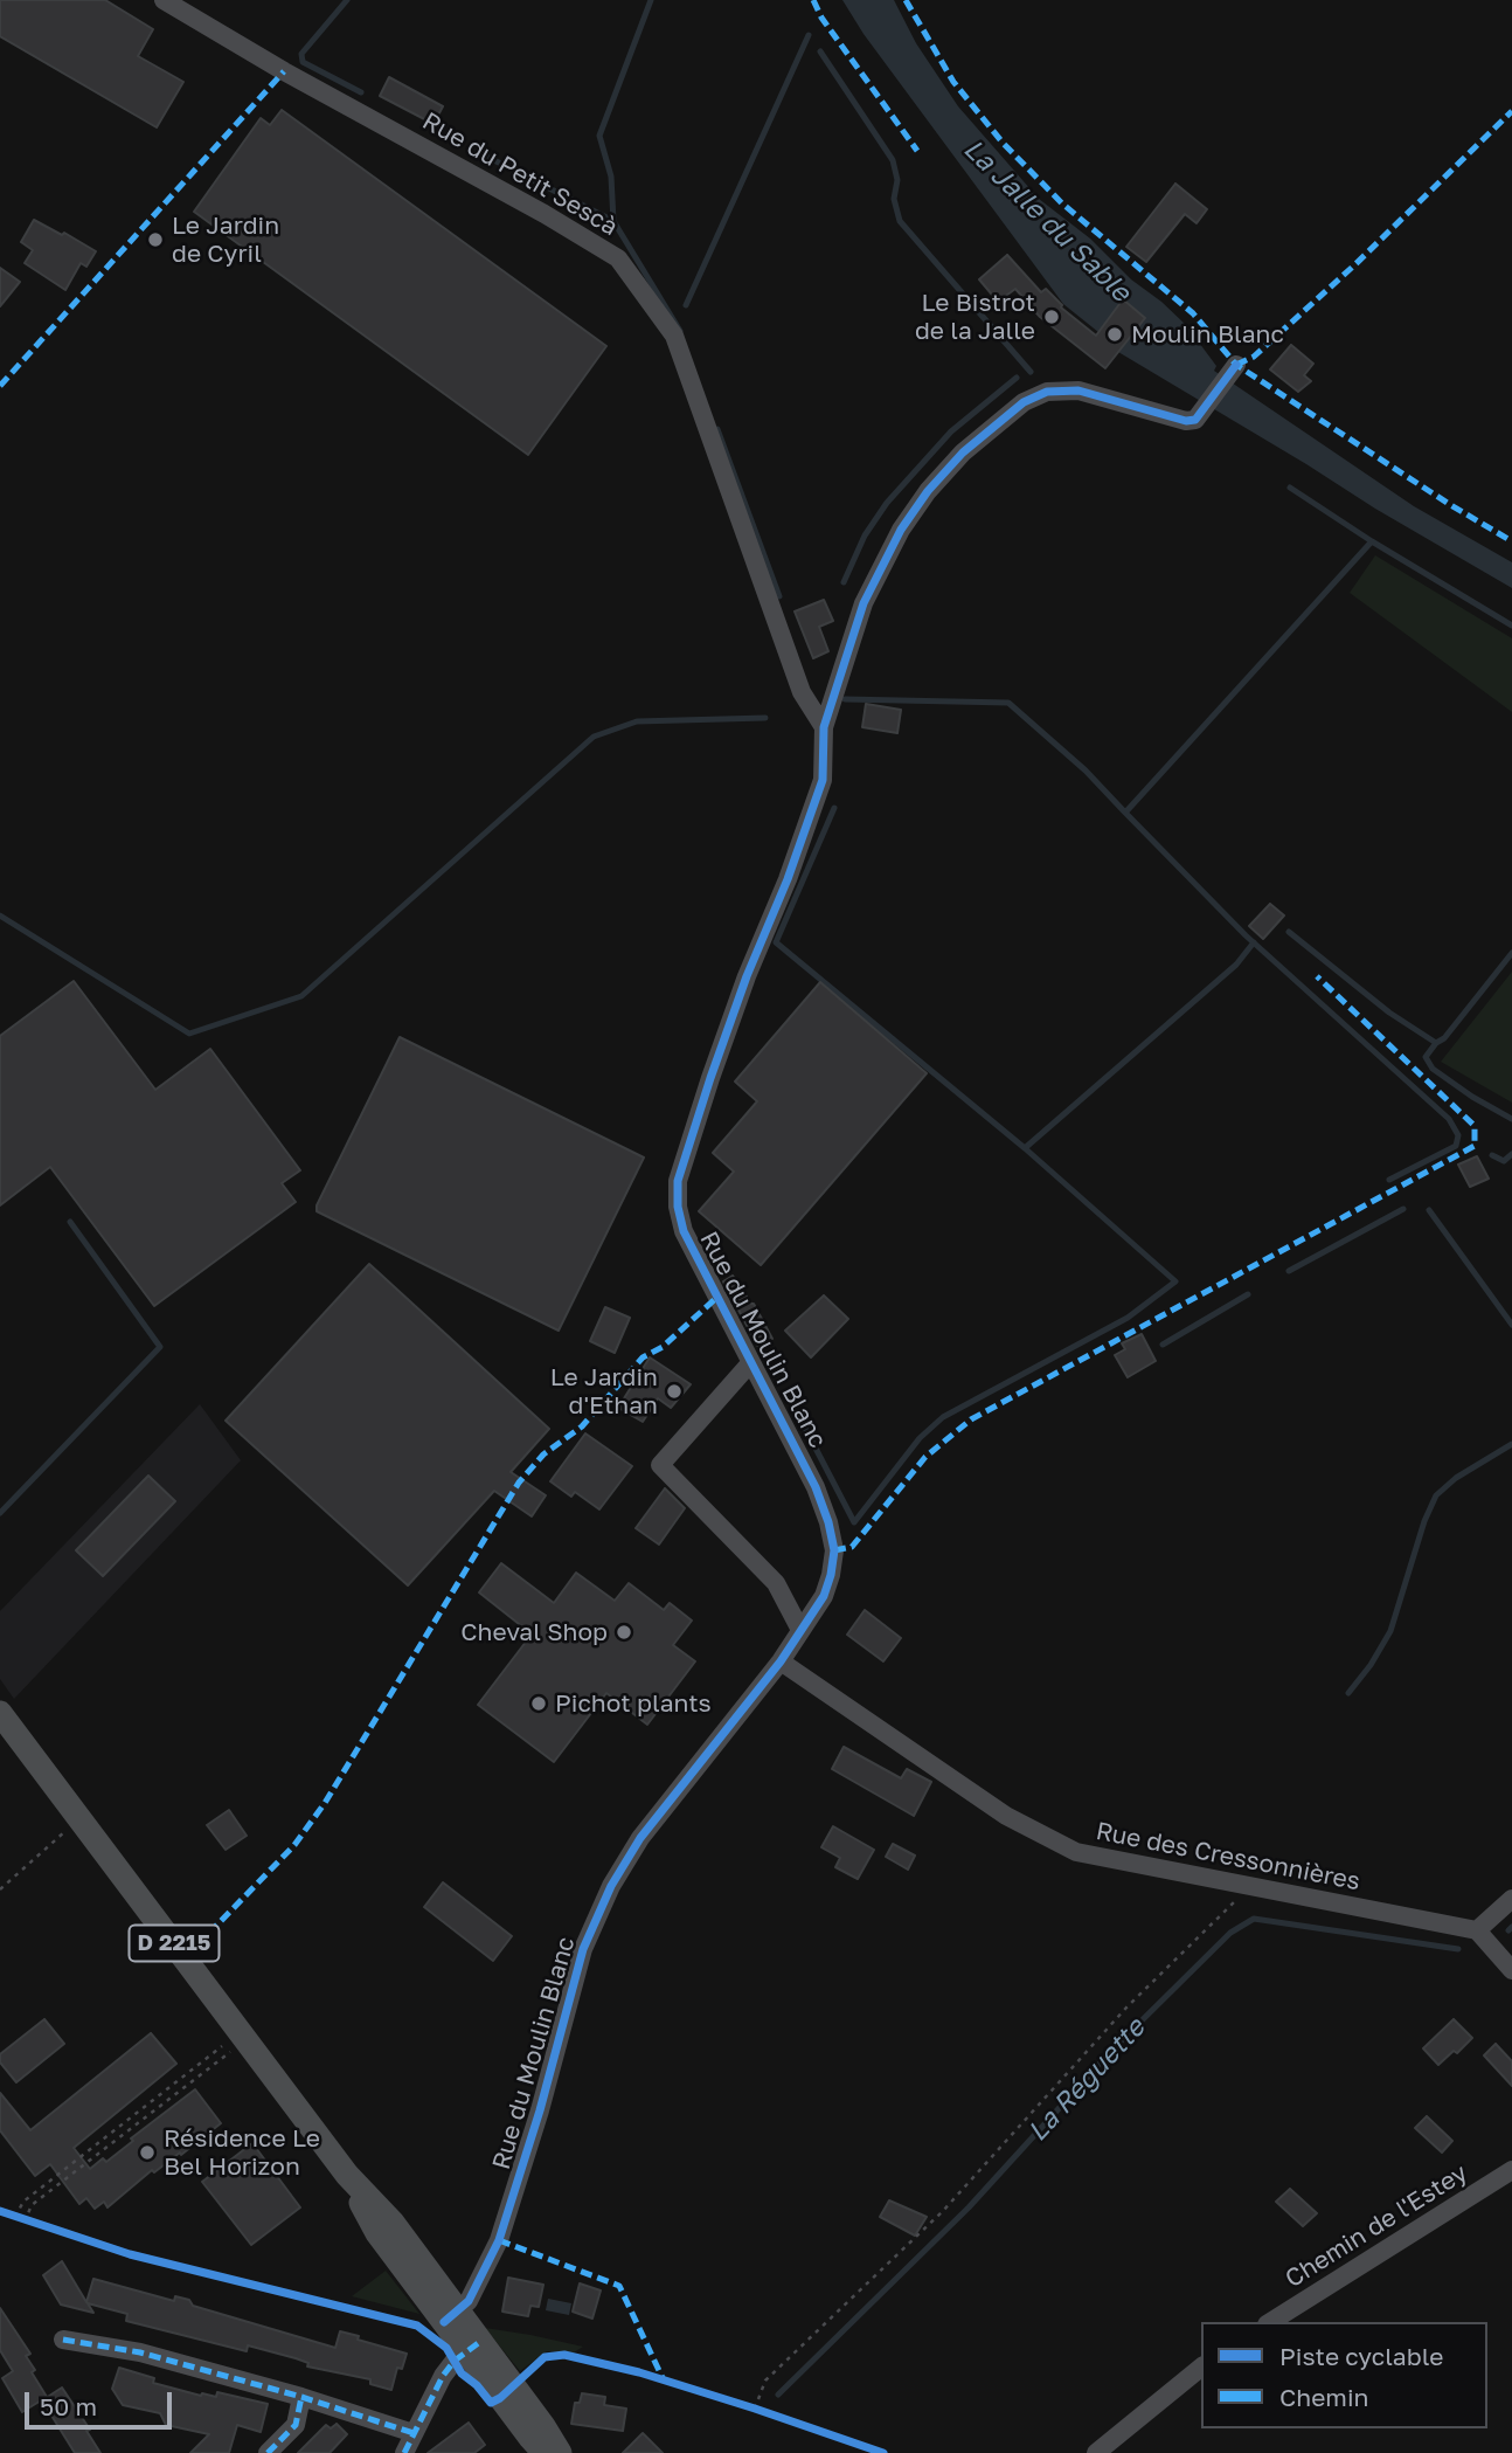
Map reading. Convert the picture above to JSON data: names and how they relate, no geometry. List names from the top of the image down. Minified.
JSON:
{"streets":{"main road":["D 2215"],"street":["Rue du Petit Sescà","Rue du Moulin Blanc","Rue des Cressonnières","Chemin de l'Estey"]},"crossings":[["Rue du Petit Sescà","Rue du Moulin Blanc"],["Rue du Moulin Blanc","Rue des Cressonnières"],["Rue du Moulin Blanc","D 2215"]],"water":["La Jalle du Sable","La Réguette"],"places":["Le Jardin de Cyril","Le Bistrot de la Jalle","Moulin Blanc","Le Jardin d'Ethan","Cheval Shop","Pichot plants","Résidence Le Bel Horizon"],"legend":["Piste cyclable","Chemin"],"scale_bar":"50 m"}
